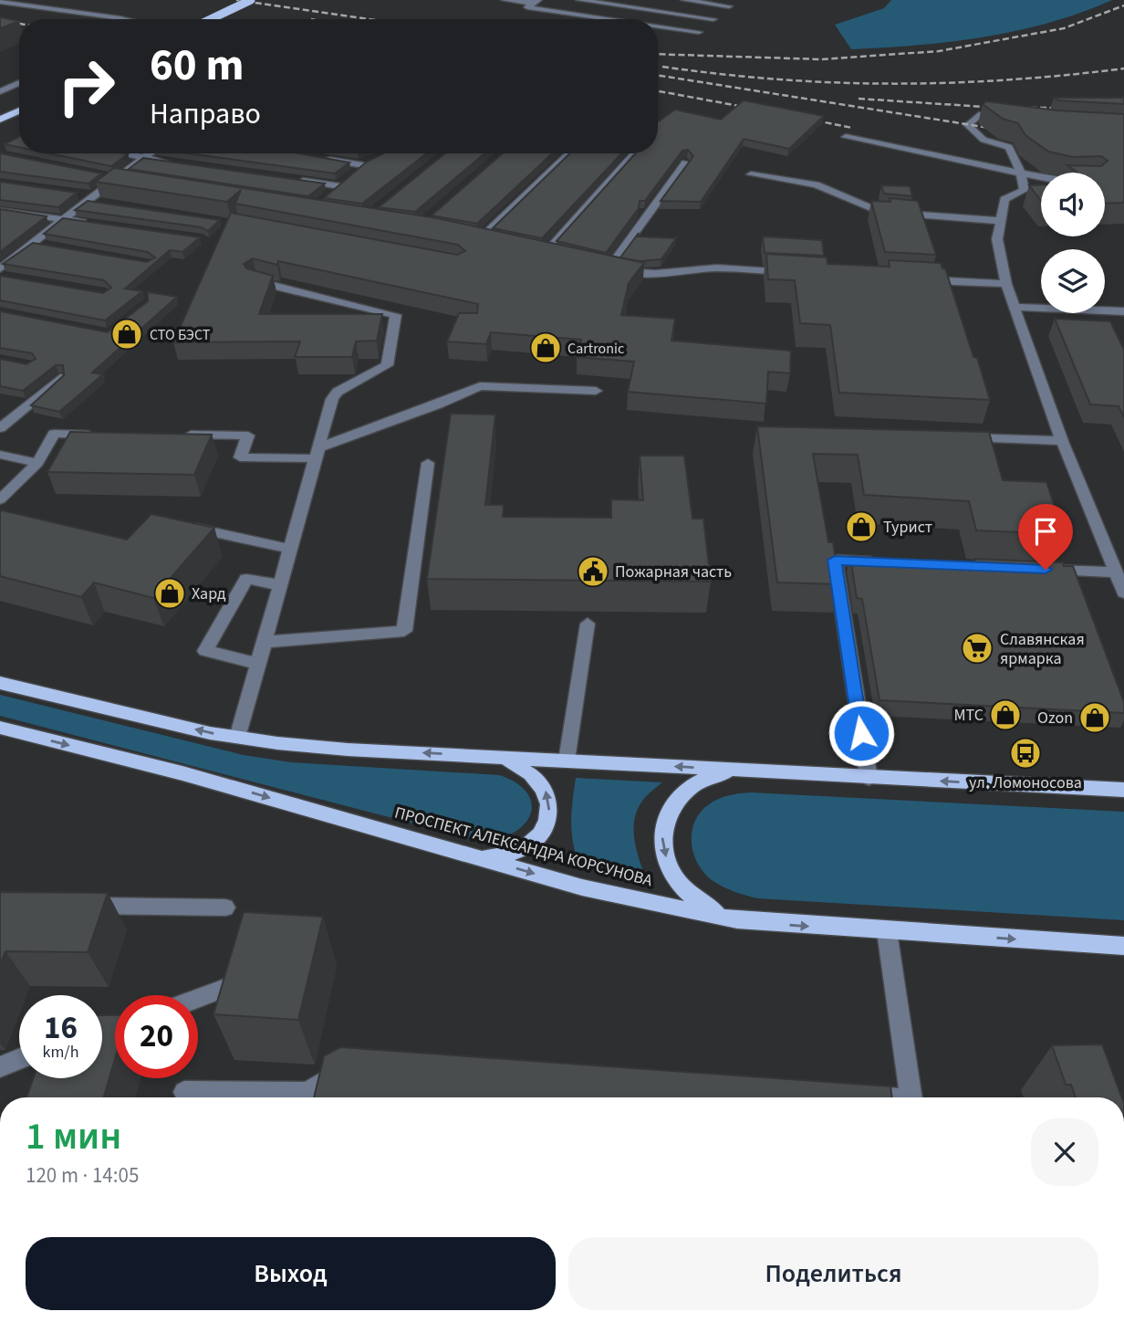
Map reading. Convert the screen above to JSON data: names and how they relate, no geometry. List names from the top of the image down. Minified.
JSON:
{"streets":{"main road":["ПРОСПЕКТ АЛЕКСАНДРА КОРСУНОВА"]},"places":{"shop":["СТО БЭСТ","Cartronic","Турист","Хард","МТС","Ozon"],"public building":["Пожарная часть"],"supermarket":["Славянская ярмарка"],"bus stop":["ул. Ломоносова"]},"page":{"turn":["60 m","Направо"],"speed":"16 km/h","limit":"20","heading":["1 мин","120 m · 14:05"],"buttons":["Выход","Поделиться"]}}
